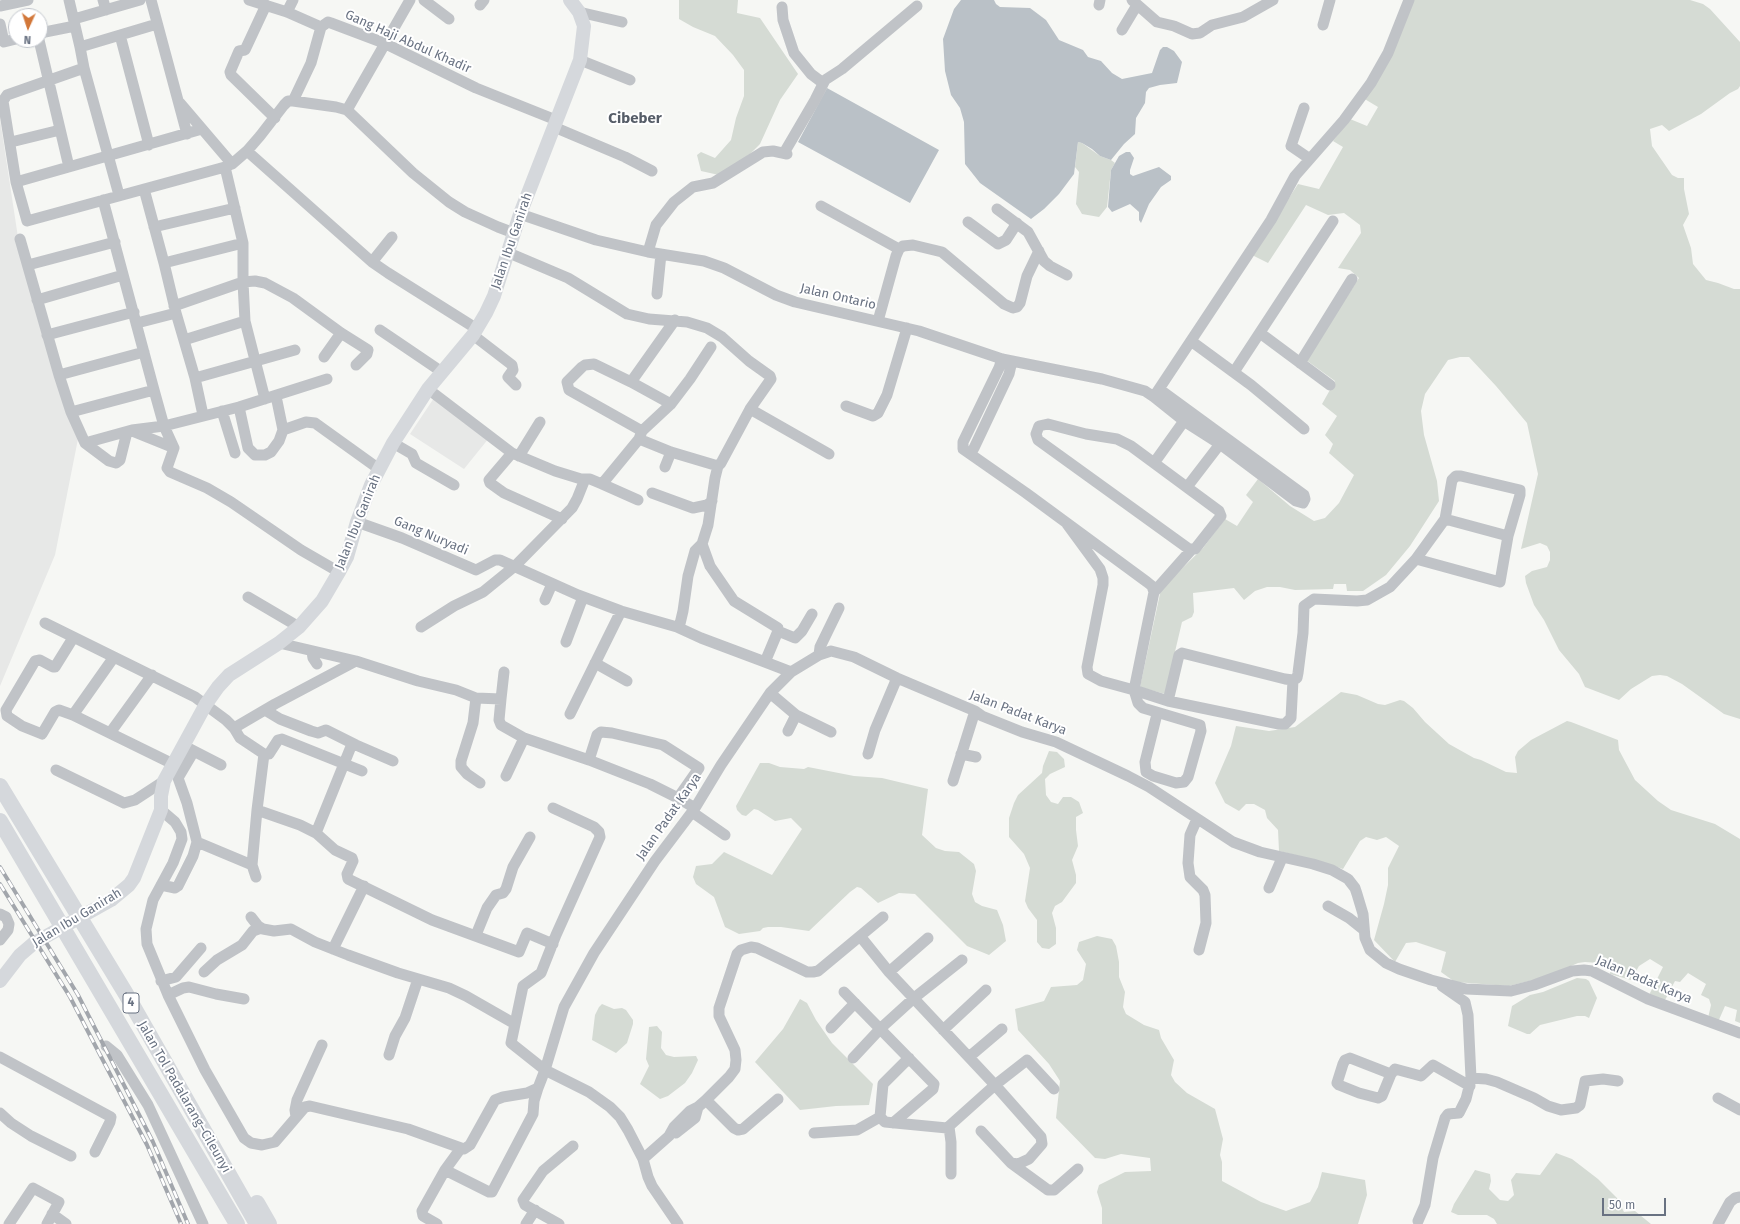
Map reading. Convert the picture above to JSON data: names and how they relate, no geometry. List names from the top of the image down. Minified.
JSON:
{"streets":{"highway":["4","Jalan Tol Padalarang–Cileunyi"],"main road":["Jalan Ibu Ganirah"],"street":["Gang Haji Abdul Khadir","Jalan Ontario","Gang Nuryadi","Jalan Padat Karya"]},"crossings":[["Gang Haji Abdul Khadir","Jalan Ibu Ganirah"],["Jalan Ibu Ganirah","Jalan Ontario"],["Jalan Ibu Ganirah","Gang Nuryadi"],["Gang Nuryadi","Jalan Padat Karya"]],"districts":["Cibeber"],"scale_bar":"50 m","north":"bottom"}
